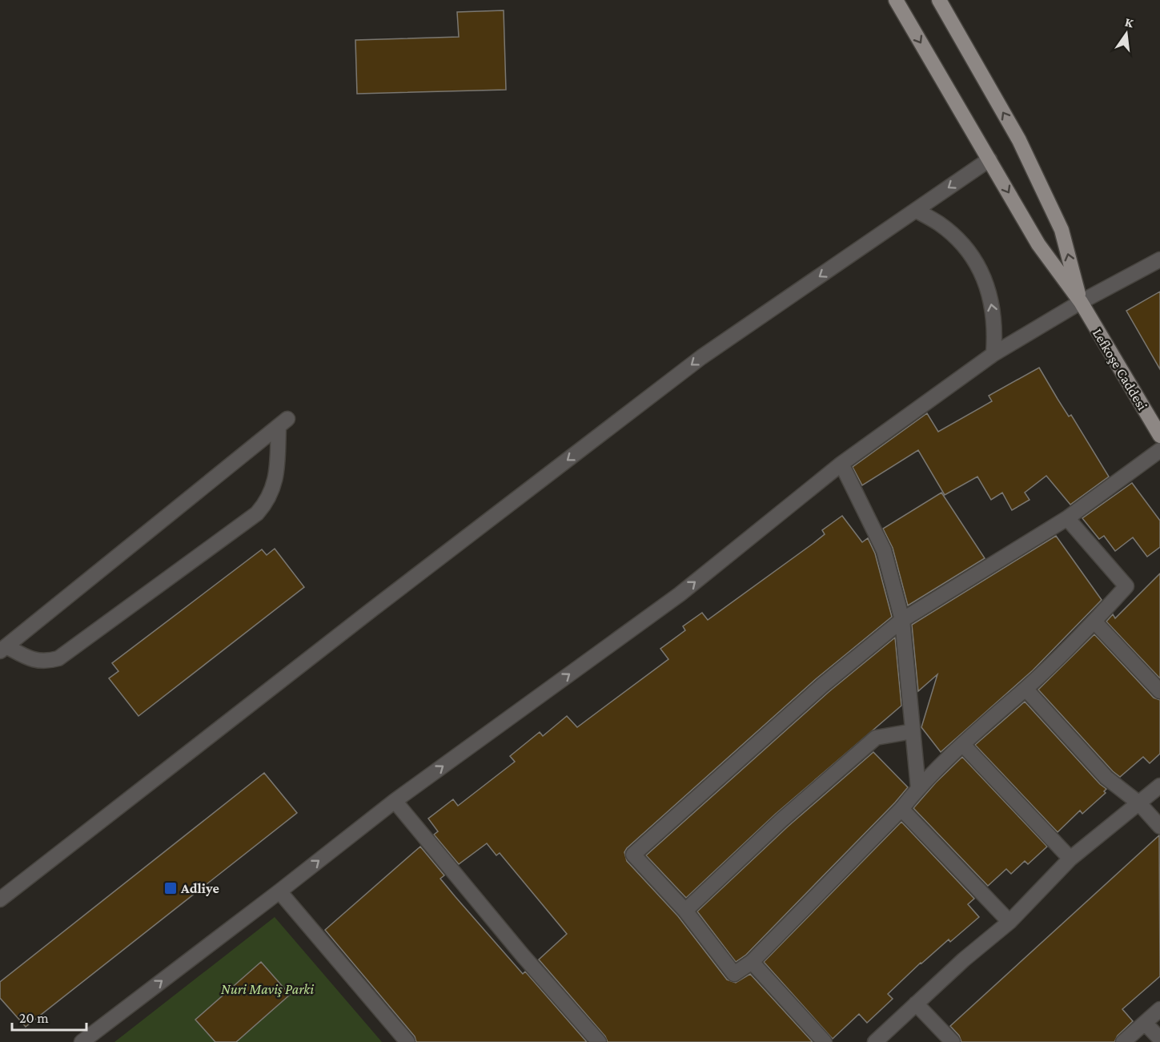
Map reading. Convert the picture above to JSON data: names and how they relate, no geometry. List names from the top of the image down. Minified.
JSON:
{"streets":{"main road":["Lefkoşe Caddesi"]},"parks":["Nuri Maviş Parki"],"places":{"transit":["Adliye"]},"scale_bar":"20 m","north":"top"}
